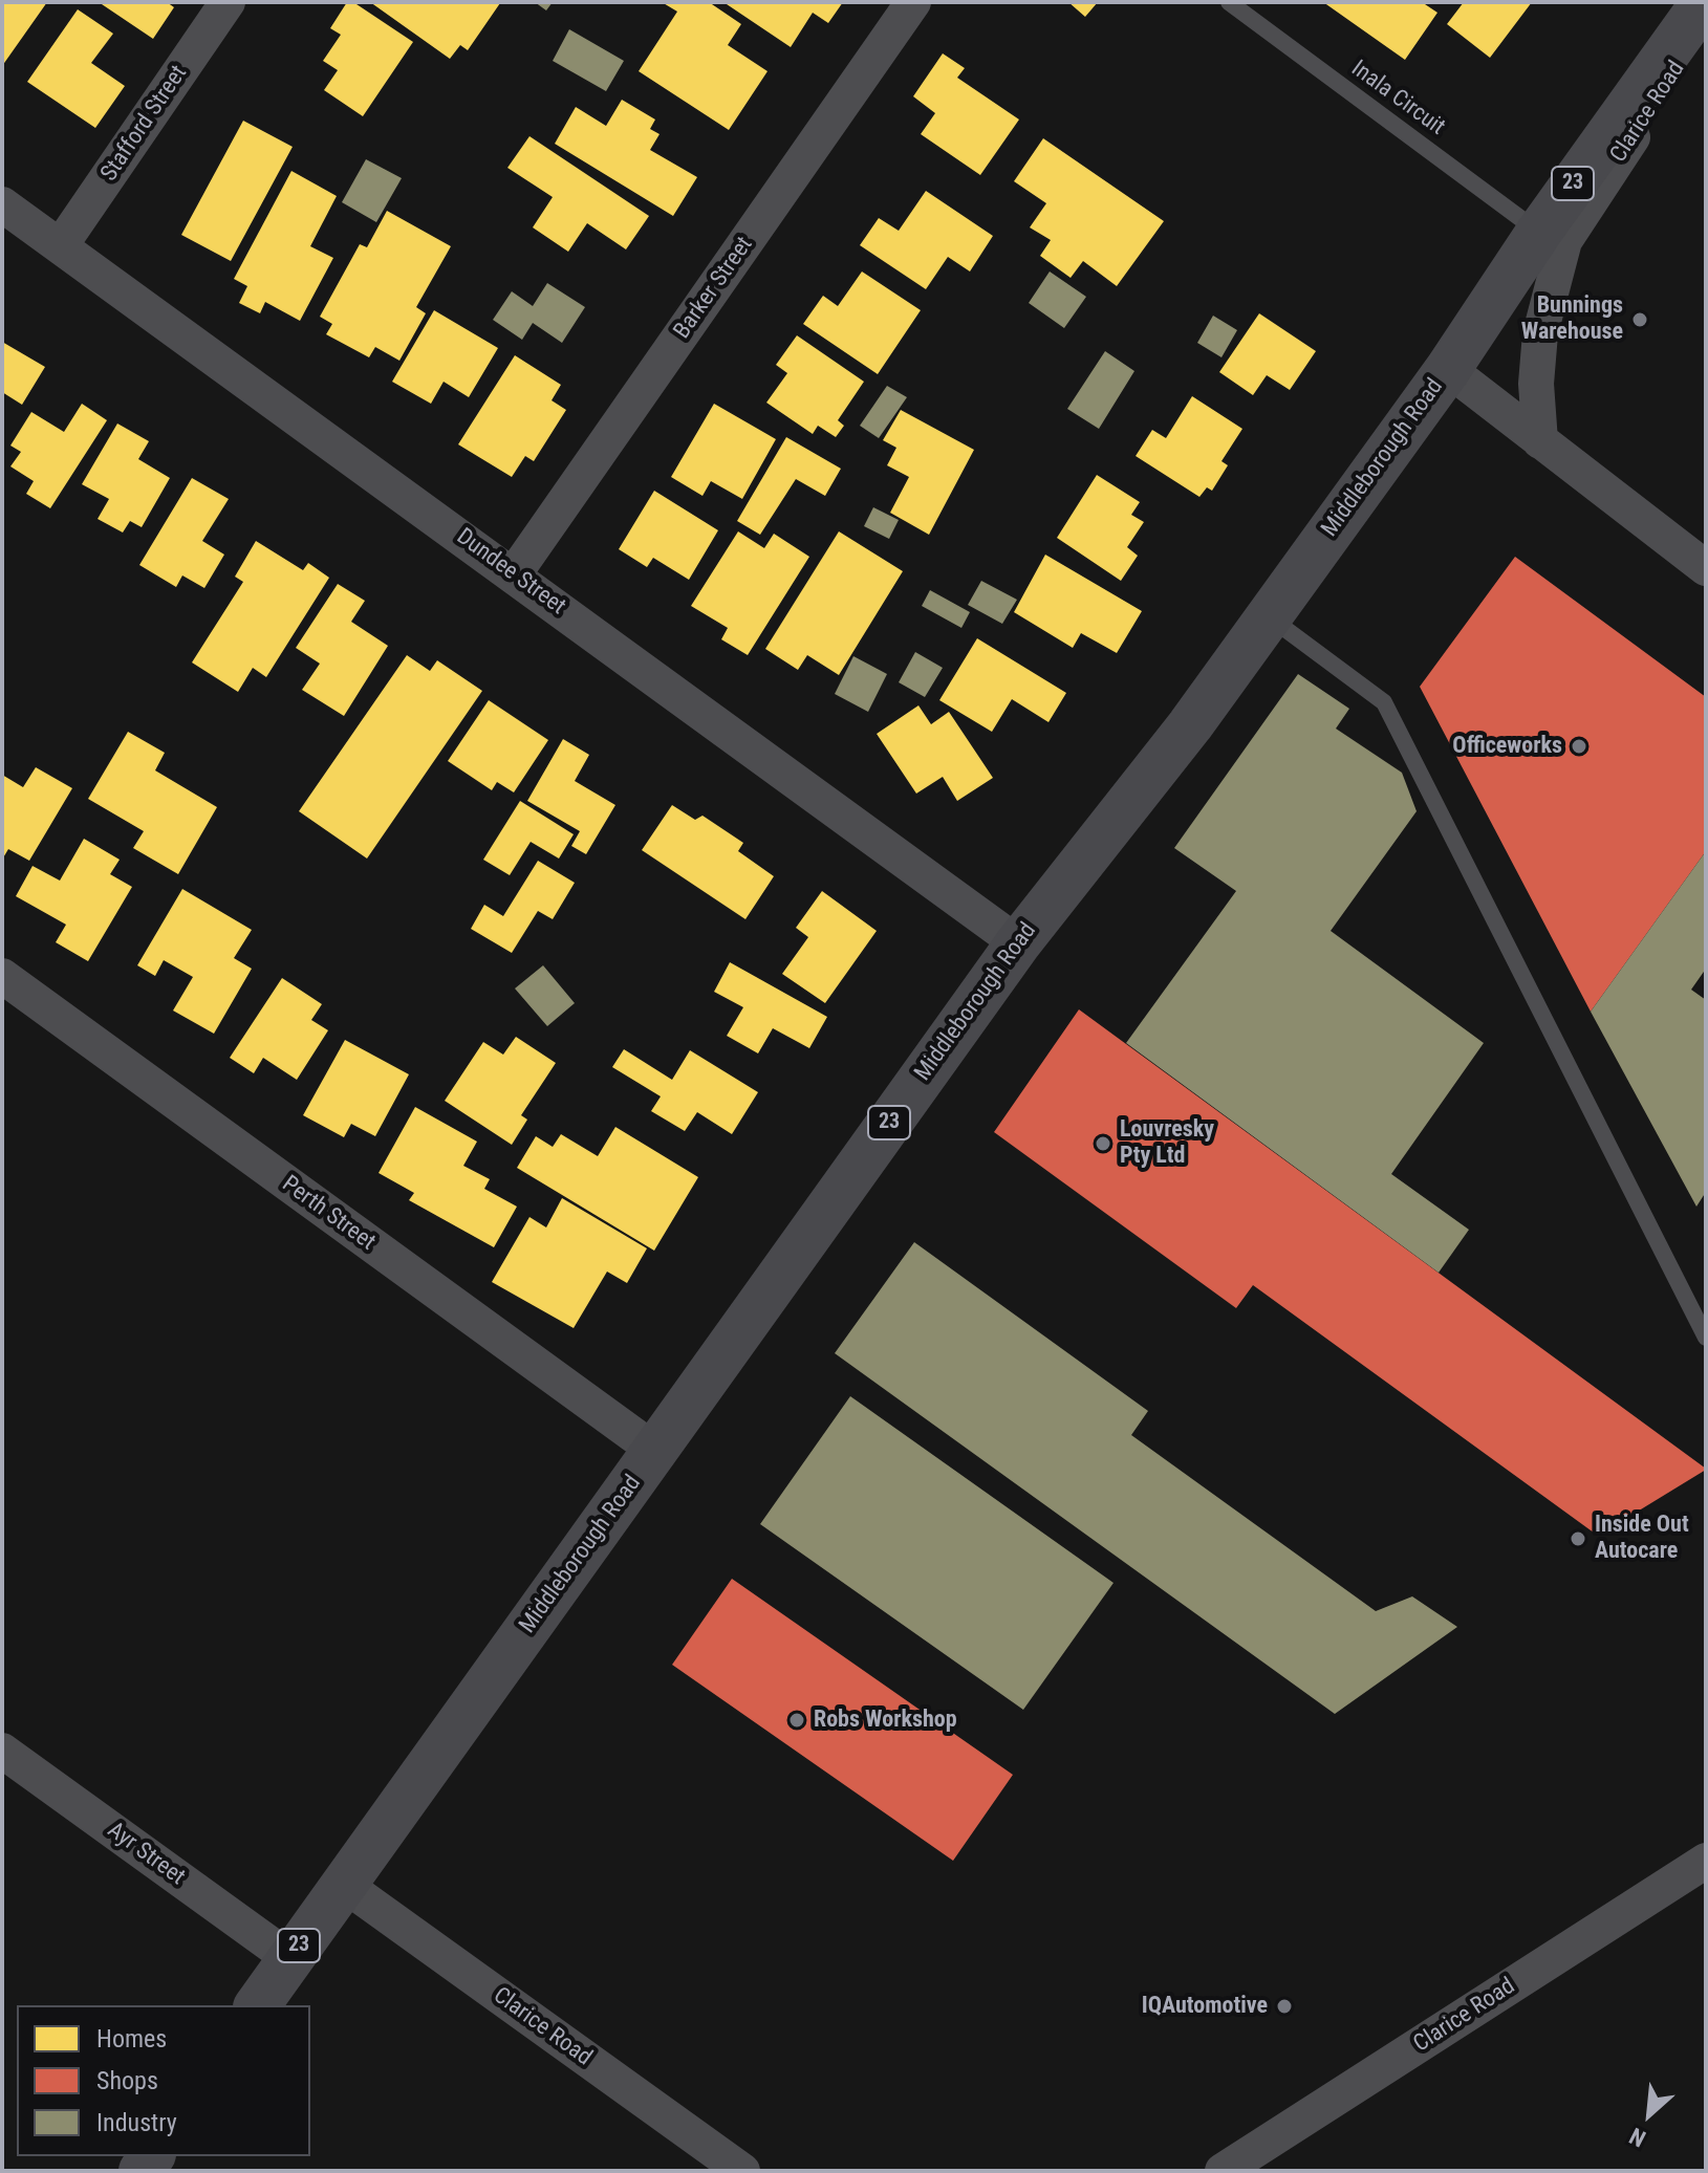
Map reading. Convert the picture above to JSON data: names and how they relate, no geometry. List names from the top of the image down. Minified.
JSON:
{"streets":{"main road":["23","Middleborough Road"],"street":["Clarice Road","Stafford Street","Barker Street","Dundee Street","Perth Street","Ayr Street"],"lane":["Inala Circuit"]},"crossings":[["Inala Circuit","Middleborough Road"],["Clarice Road","Middleborough Road"],["Stafford Street","Dundee Street"],["Barker Street","Dundee Street"],["Middleborough Road","Dundee Street"],["Middleborough Road","Perth Street"],["Middleborough Road","Ayr Street"]],"places":["Bunnings Warehouse","Officeworks","Louvresky Pty Ltd","Inside Out Autocare","Robs Workshop","IQAutomotive"],"legend":["Homes","Shops","Industry"],"north":"bottom left"}
